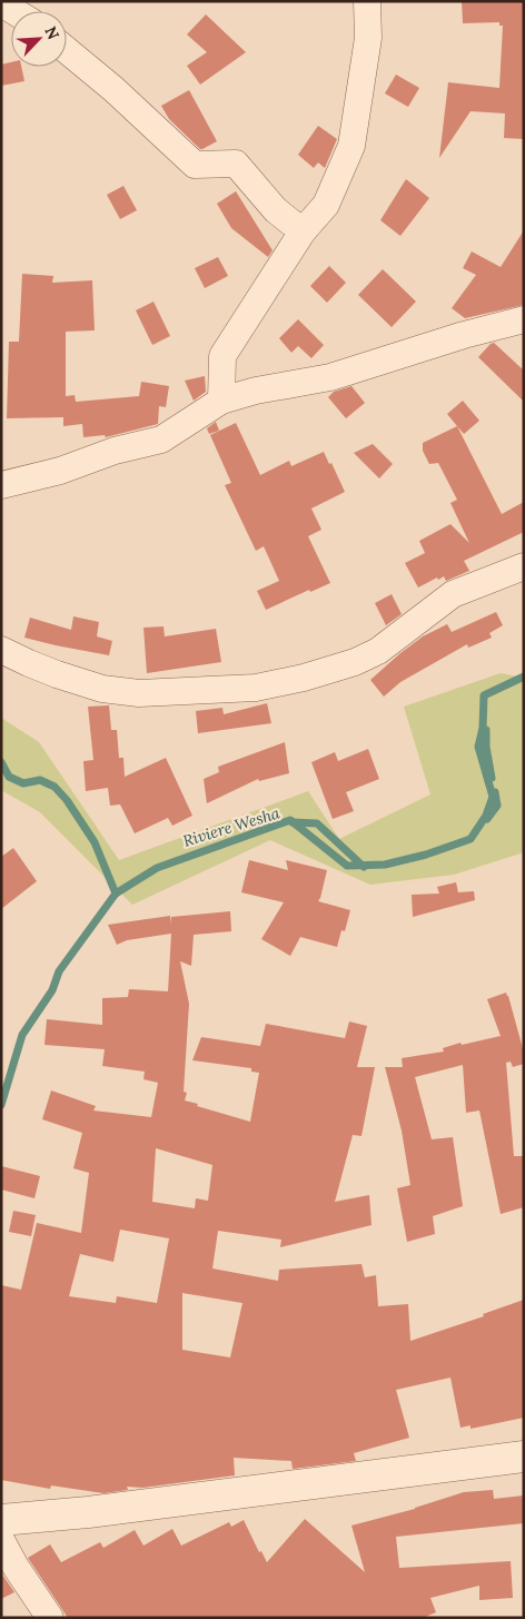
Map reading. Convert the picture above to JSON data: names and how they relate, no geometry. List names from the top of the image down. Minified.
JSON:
{"water":["Riviere Wesha"],"north":"top right"}
